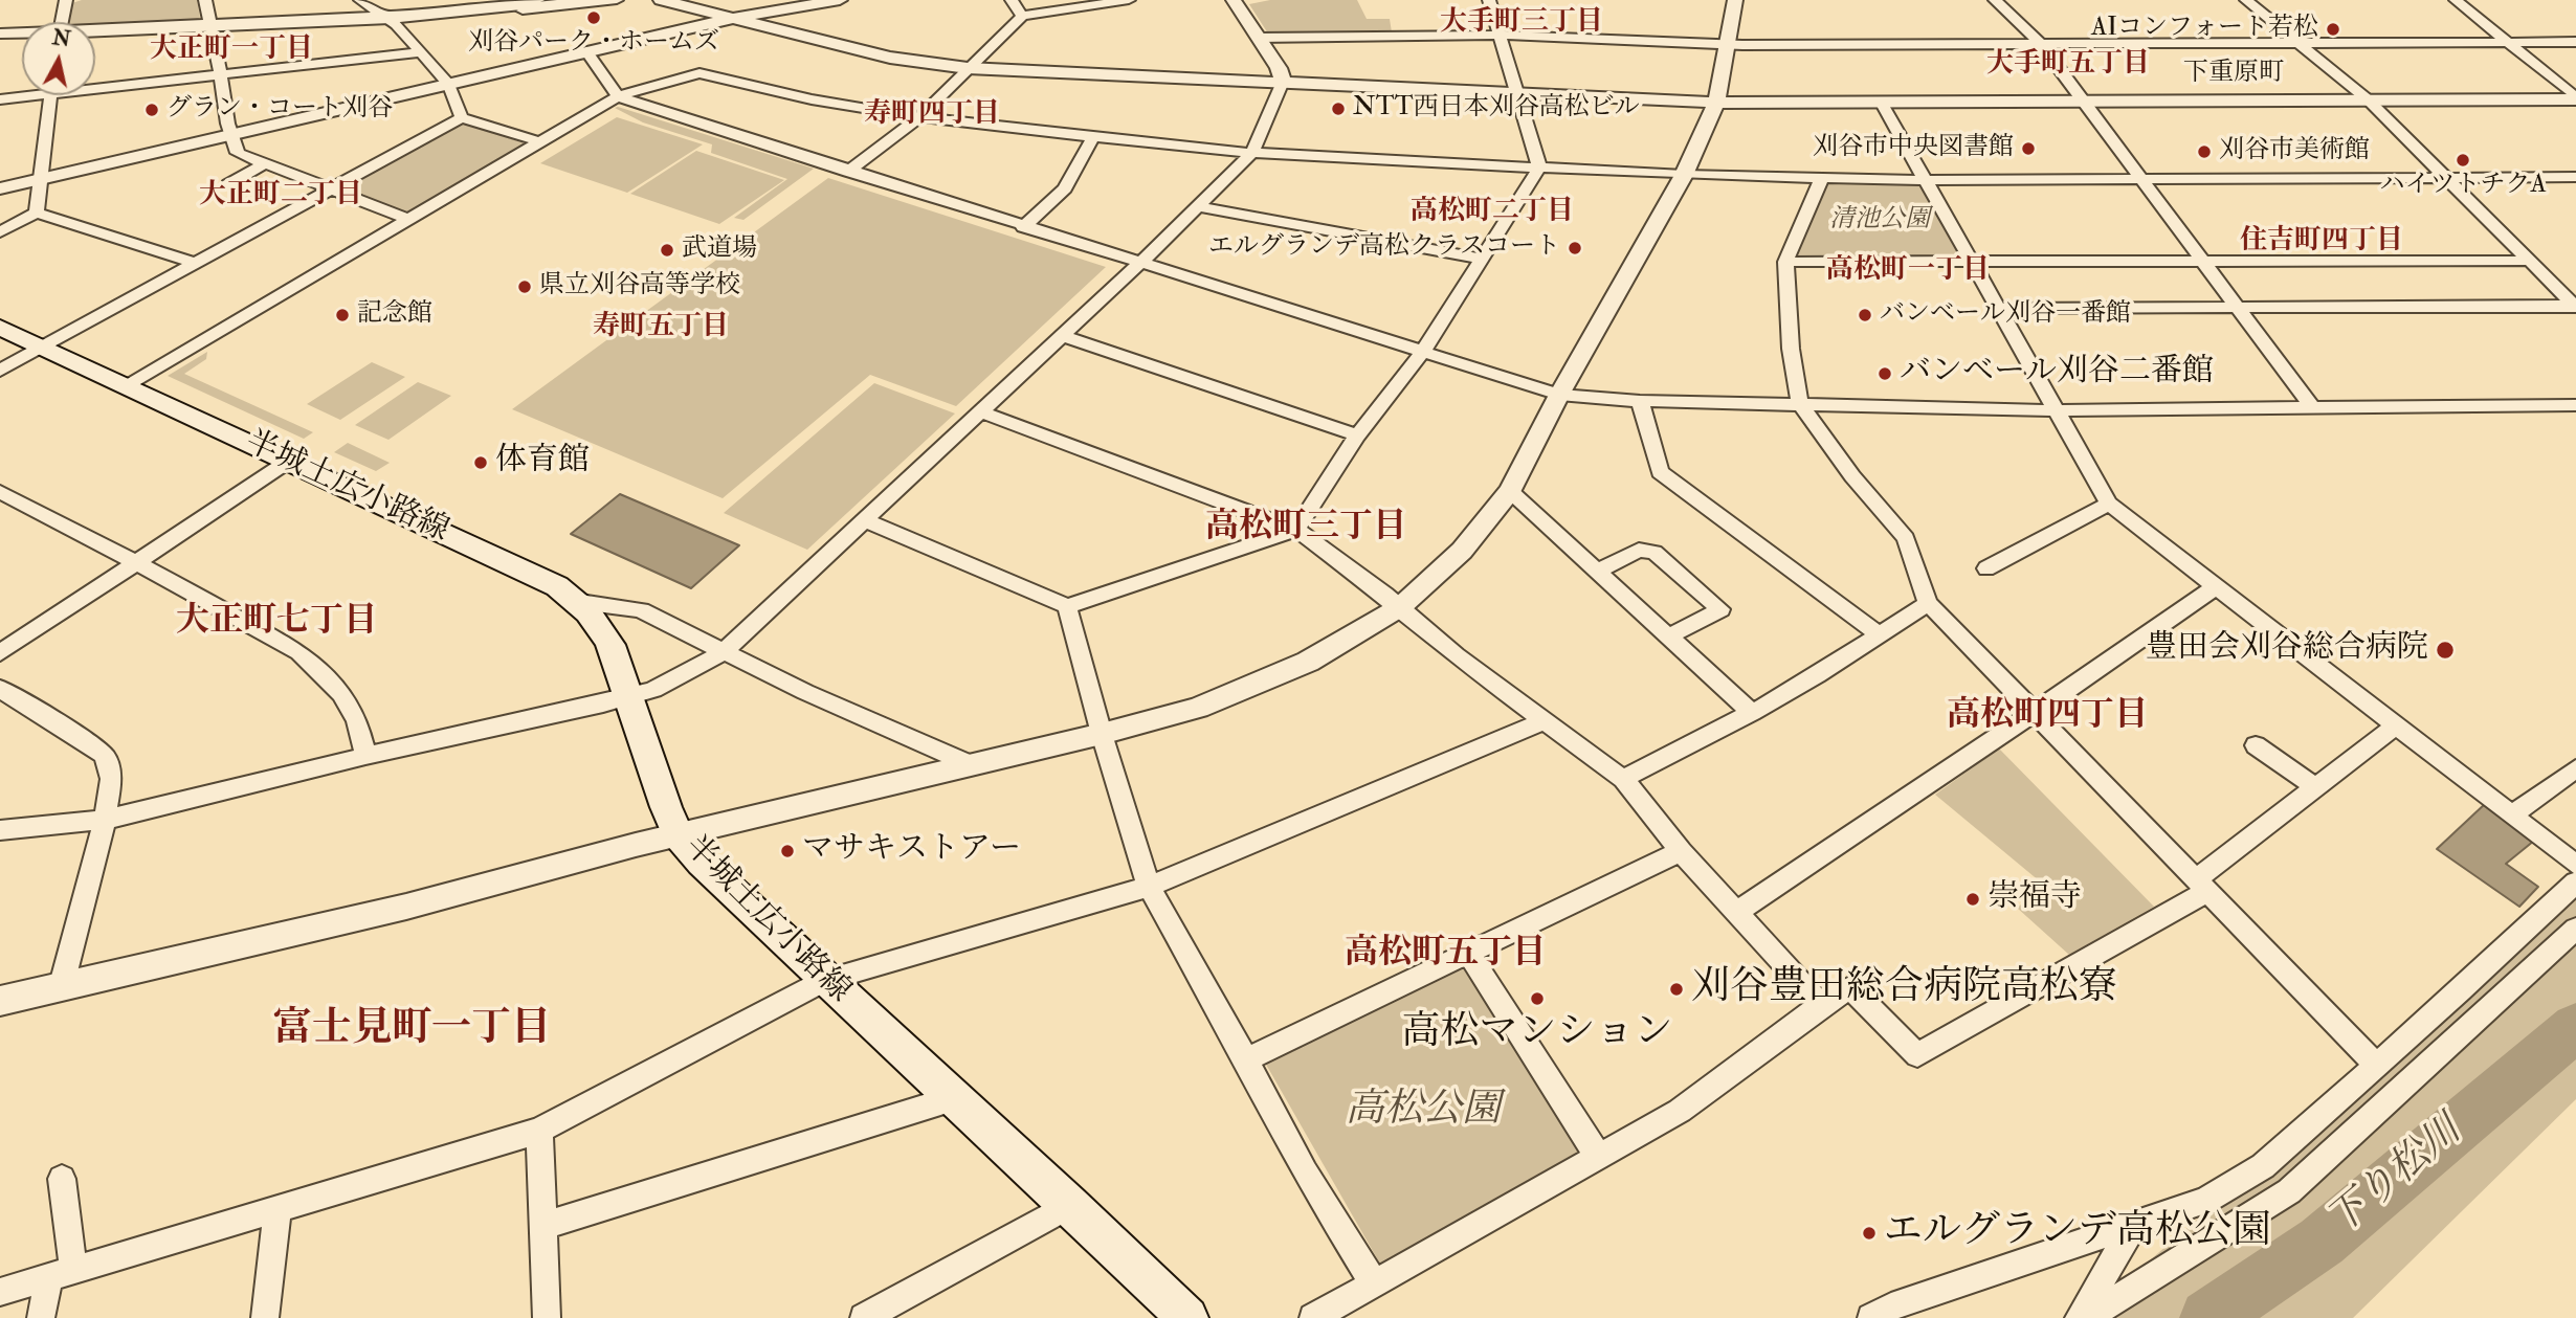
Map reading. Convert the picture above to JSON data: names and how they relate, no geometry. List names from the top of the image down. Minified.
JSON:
{"streets":{"main road":["半城土広小路線"],"street":["下重原町"]},"districts":["大手町三丁目","大正町一丁目","大手町五丁目","寿町四丁目","大正町二丁目","高松町二丁目","住吉町四丁目","高松町一丁目","寿町五丁目","高松町三丁目","大正町七丁目","高松町四丁目","高松町五丁目","富士見町一丁目"],"water":["下り松川"],"parks":["清池公園","高松公園"],"places":["刈谷パーク・ホームズ","AIコンフォート若松","NTT西日本刈谷高松ビル","グラン・コート刈谷","刈谷市中央図書館","刈谷市美術館","ハイツトチクA","エルグランデ高松クラスコート","武道場","県立刈谷高等学校","記念館","バンベール刈谷一番館","バンベール刈谷二番館","体育館","豊田会刈谷総合病院","マサキストアー","崇福寺","刈谷豊田総合病院高松寮","高松マンション","エルグランデ高松公園"],"north":"top"}
